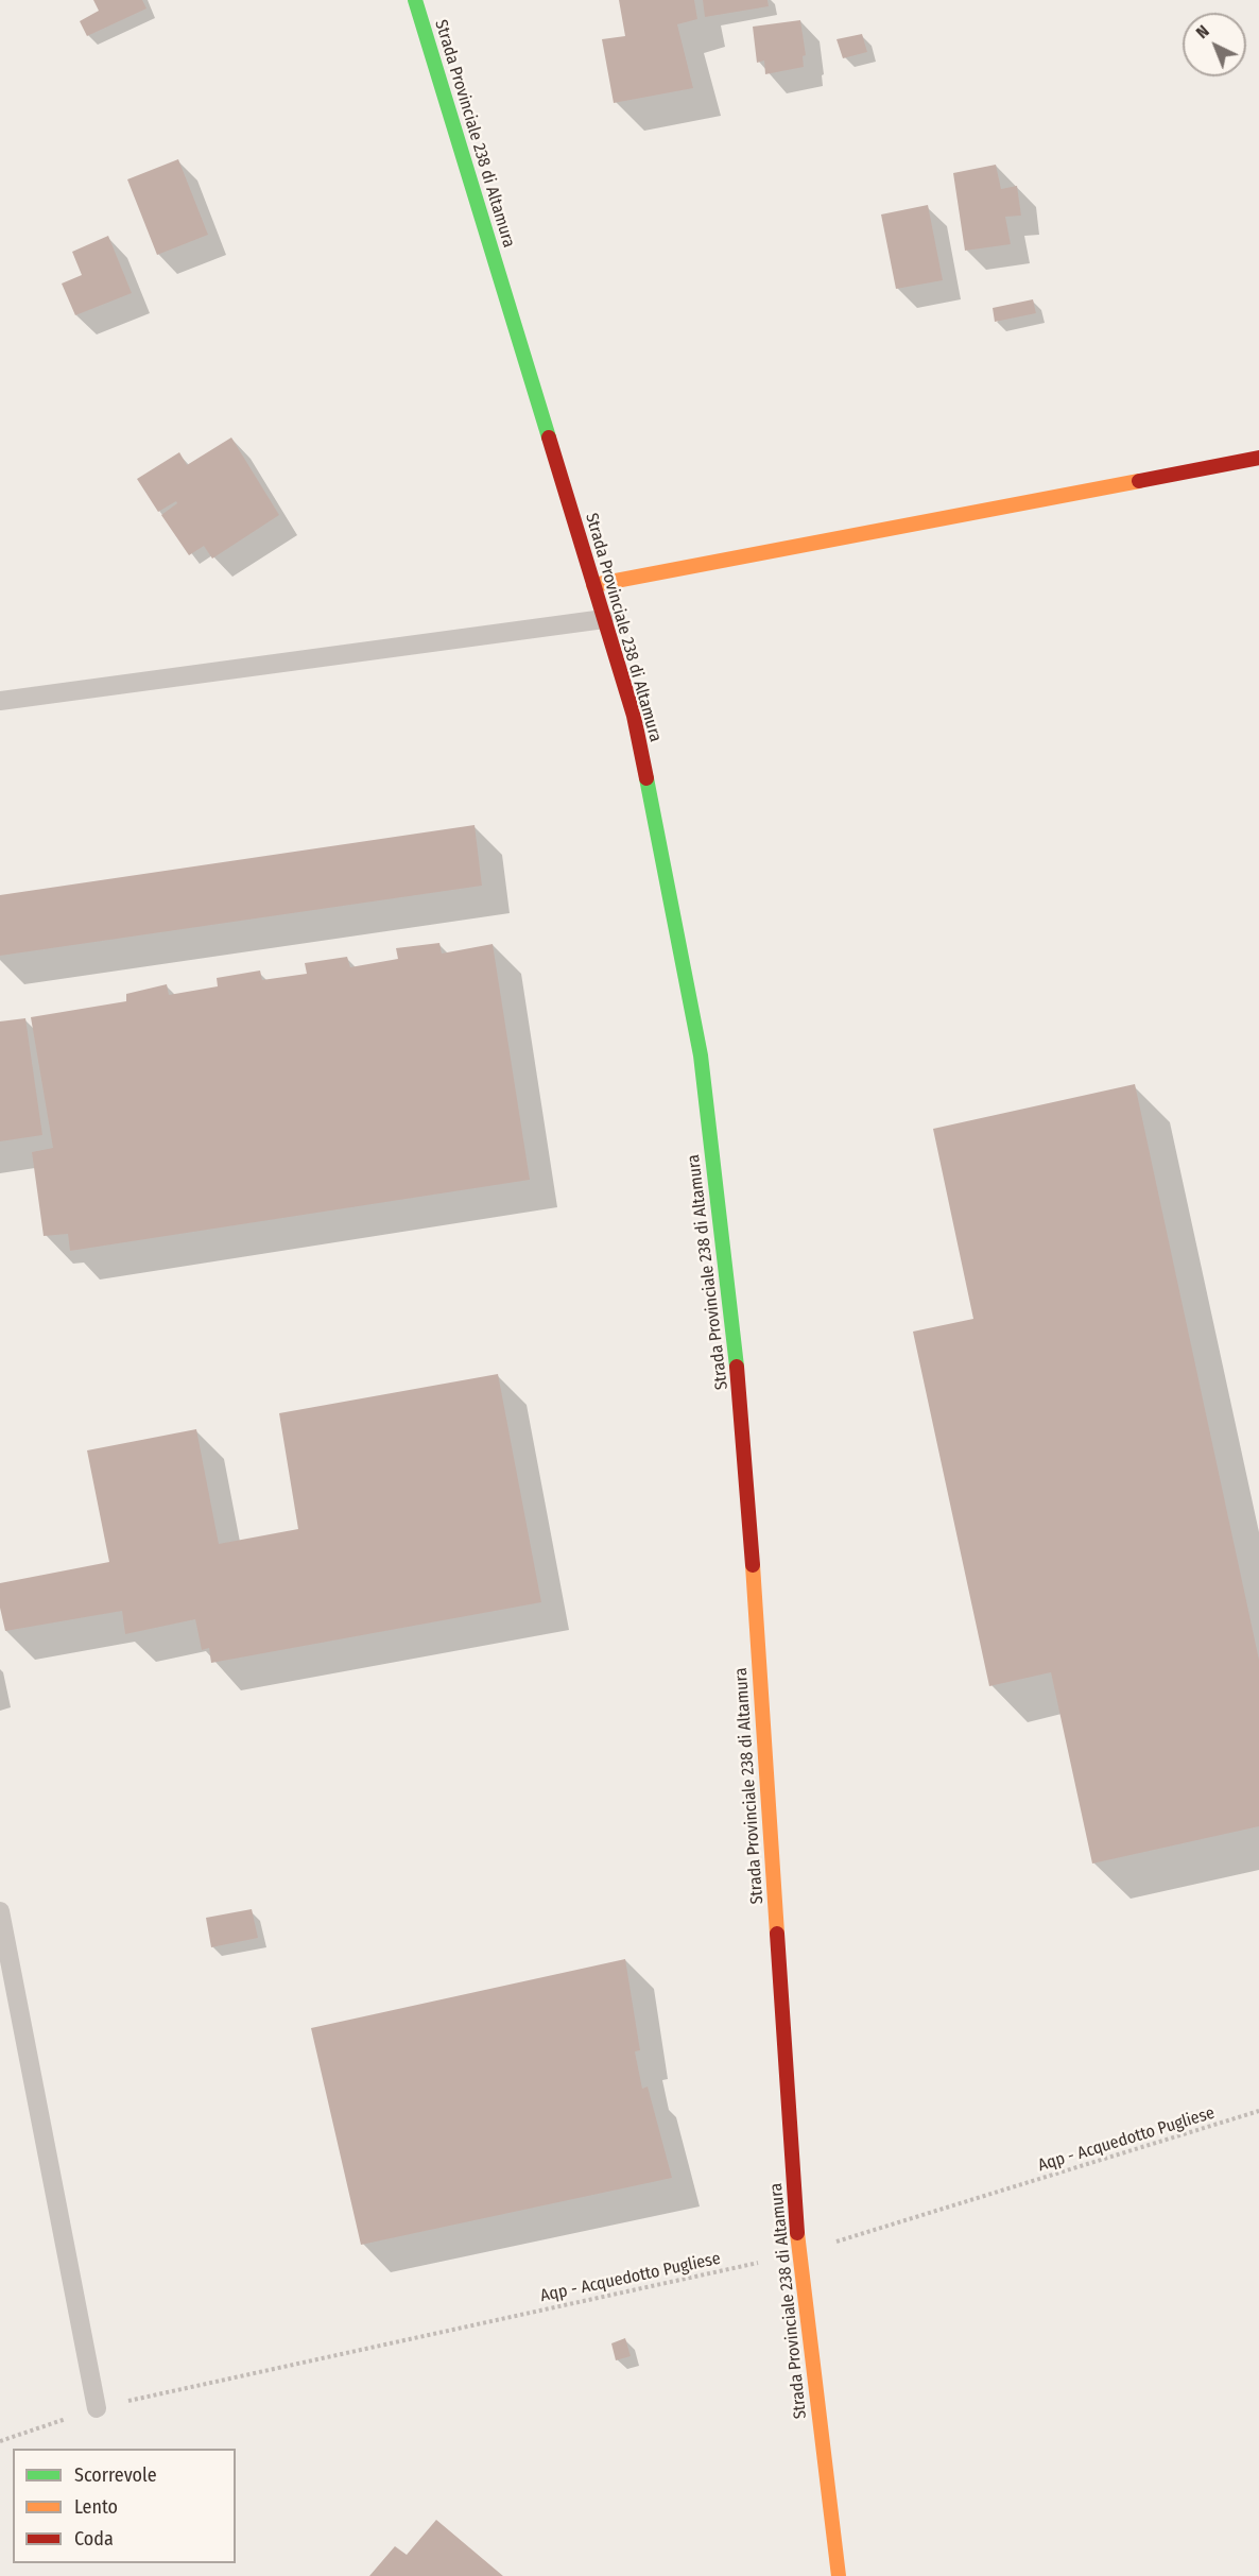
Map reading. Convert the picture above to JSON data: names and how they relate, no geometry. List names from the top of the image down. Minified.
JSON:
{"streets":{"main road":["Strada Provinciale 238 di Altamura"],"path":["Aqp - Acquedotto Pugliese"]},"crossings":[["Strada Provinciale 238 di Altamura","Aqp - Acquedotto Pugliese"]],"legend":["Scorrevole","Lento","Coda"],"north":"top left"}
